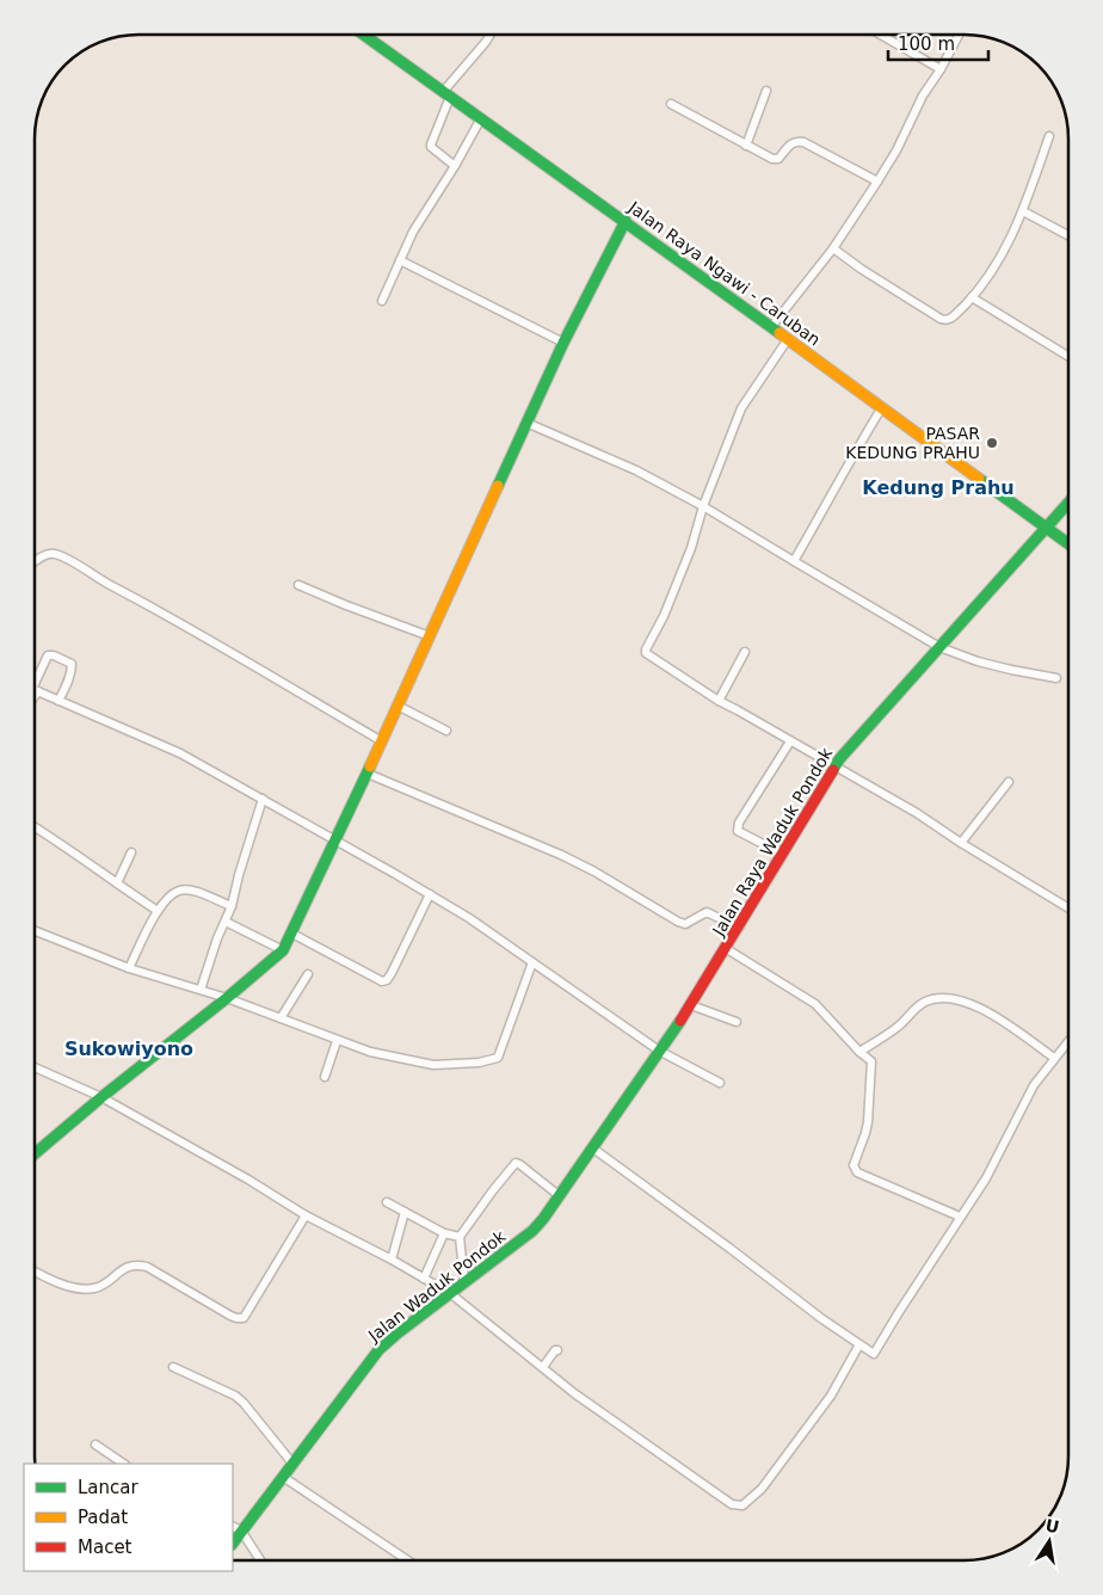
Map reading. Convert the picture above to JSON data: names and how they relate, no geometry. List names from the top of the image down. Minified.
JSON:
{"streets":{"main road":["Jalan Raya Ngawi - Caruban","Jalan Raya Waduk Pondok","Jalan Waduk Pondok"]},"crossings":[["Jalan Raya Ngawi - Caruban","Jalan Raya Waduk Pondok"],["Jalan Raya Waduk Pondok","Jalan Waduk Pondok"]],"districts":["Kedung Prahu","Sukowiyono"],"places":["PASAR KEDUNG PRAHU"],"legend":["Lancar","Padat","Macet"],"scale_bar":"100 m","north":"top"}
